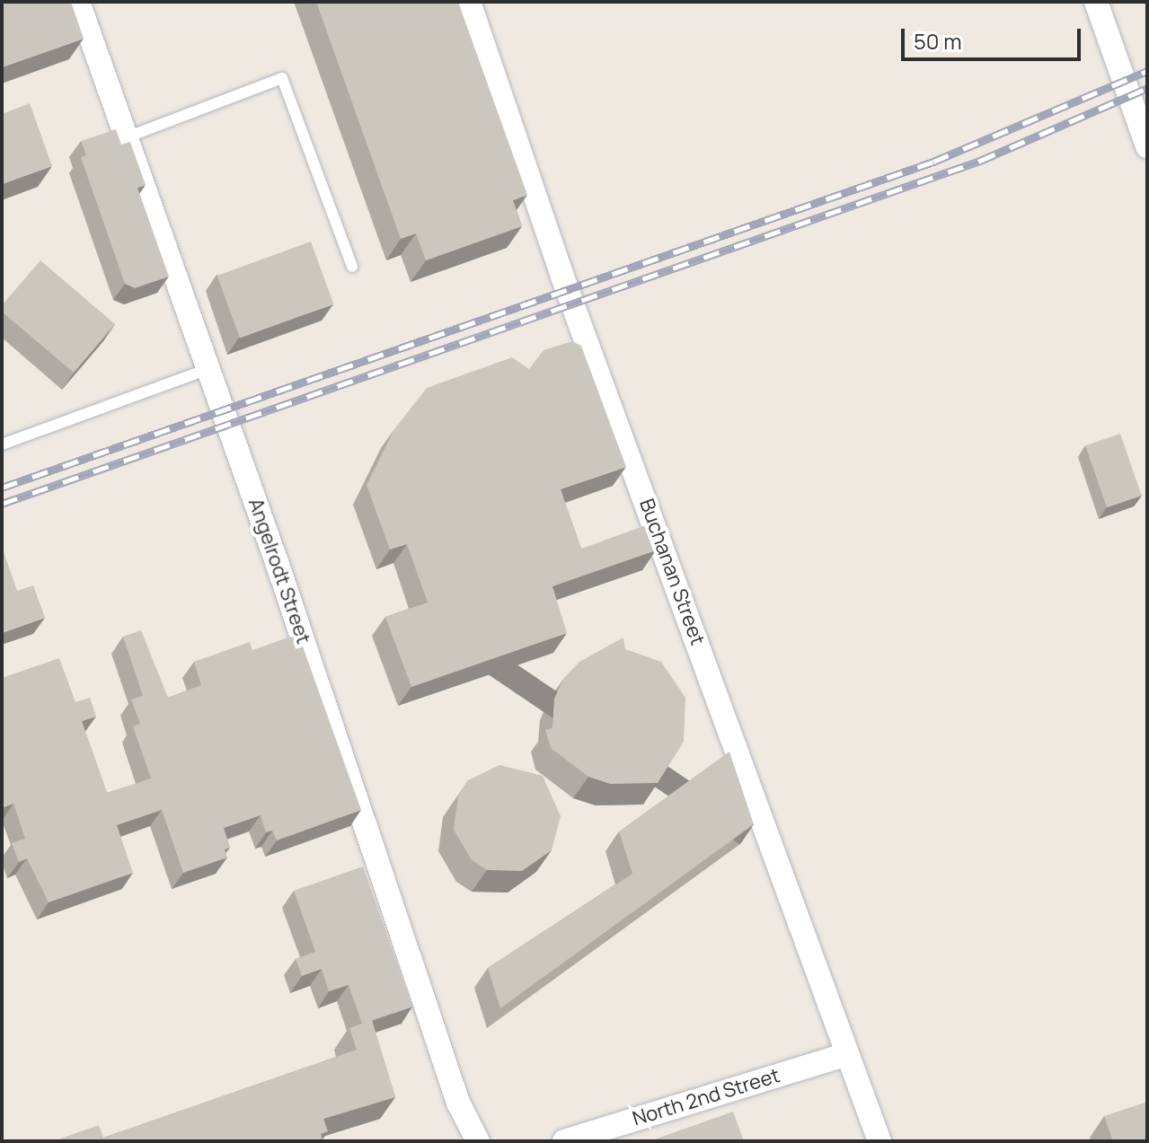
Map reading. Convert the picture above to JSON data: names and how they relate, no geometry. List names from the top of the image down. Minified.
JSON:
{"streets":{"street":["Angelrodt Street","Buchanan Street","North 2nd Street"]},"crossings":[["Buchanan Street","North 2nd Street"]],"scale_bar":"50 m"}
